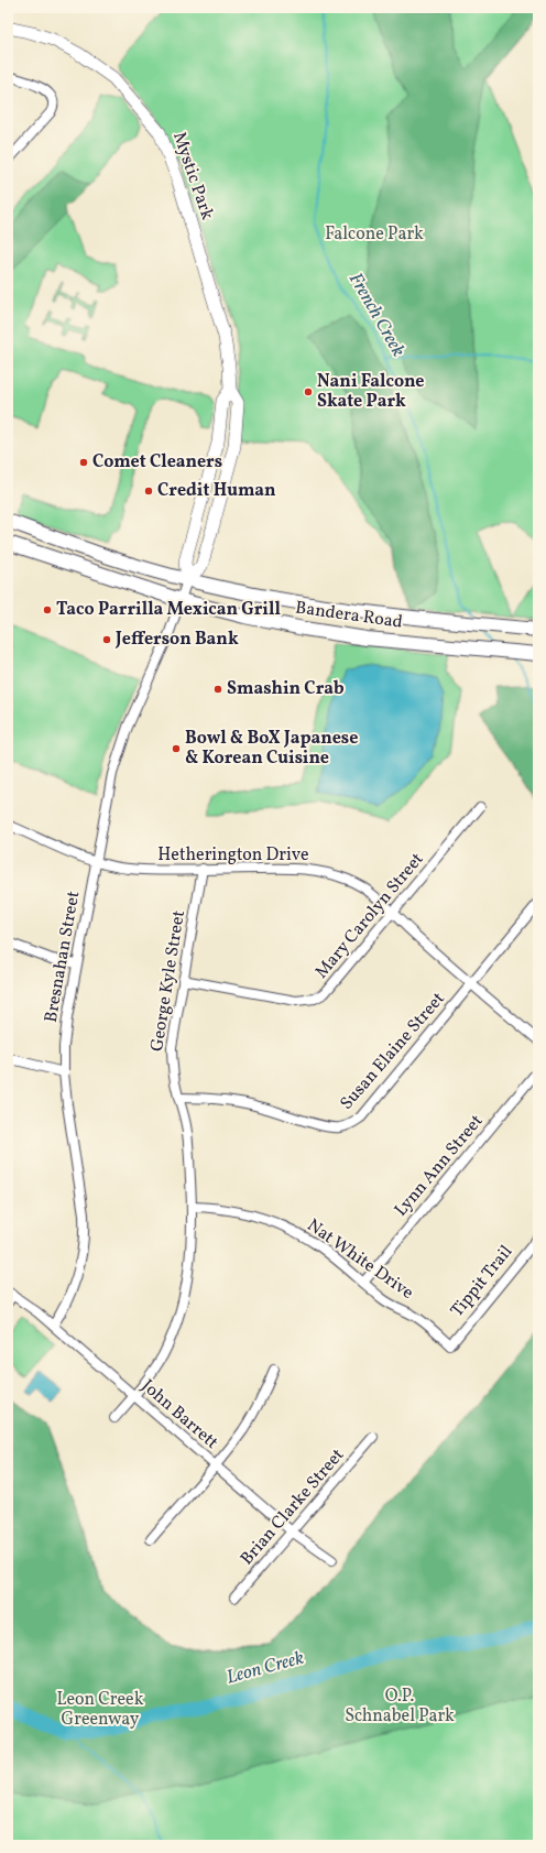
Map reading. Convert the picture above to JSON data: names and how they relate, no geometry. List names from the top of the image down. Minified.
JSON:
{"streets":{"main road":["Bandera Road"],"street":["Mystic Park","Hetherington Drive","Mary Carolyn Street","Bresnahan Street","George Kyle Street","Susan Elaine Street","Lynn Ann Street","Nat White Drive","Tippit Trail","John Barrett","Brian Clarke Street"]},"crossings":[["Mystic Park","Bandera Road"],["Mystic Park","Bresnahan Street"],["Bandera Road","Bresnahan Street"],["Hetherington Drive","Mary Carolyn Street"],["Hetherington Drive","Bresnahan Street"],["Hetherington Drive","George Kyle Street"],["Hetherington Drive","Susan Elaine Street"],["Mary Carolyn Street","George Kyle Street"],["Bresnahan Street","John Barrett"],["George Kyle Street","Susan Elaine Street"],["George Kyle Street","Nat White Drive"],["George Kyle Street","John Barrett"],["Lynn Ann Street","Nat White Drive"],["Nat White Drive","Tippit Trail"],["John Barrett","Brian Clarke Street"]],"water":["French Creek","Leon Creek"],"parks":["Falcone Park","O.P. Schnabel Park","Leon Creek Greenway"],"places":["Nani Falcone Skate Park","Comet Cleaners","Credit Human","Taco Parrilla Mexican Grill","Jefferson Bank","Smashin Crab","Bowl & BoX Japanese & Korean Cuisine"]}
